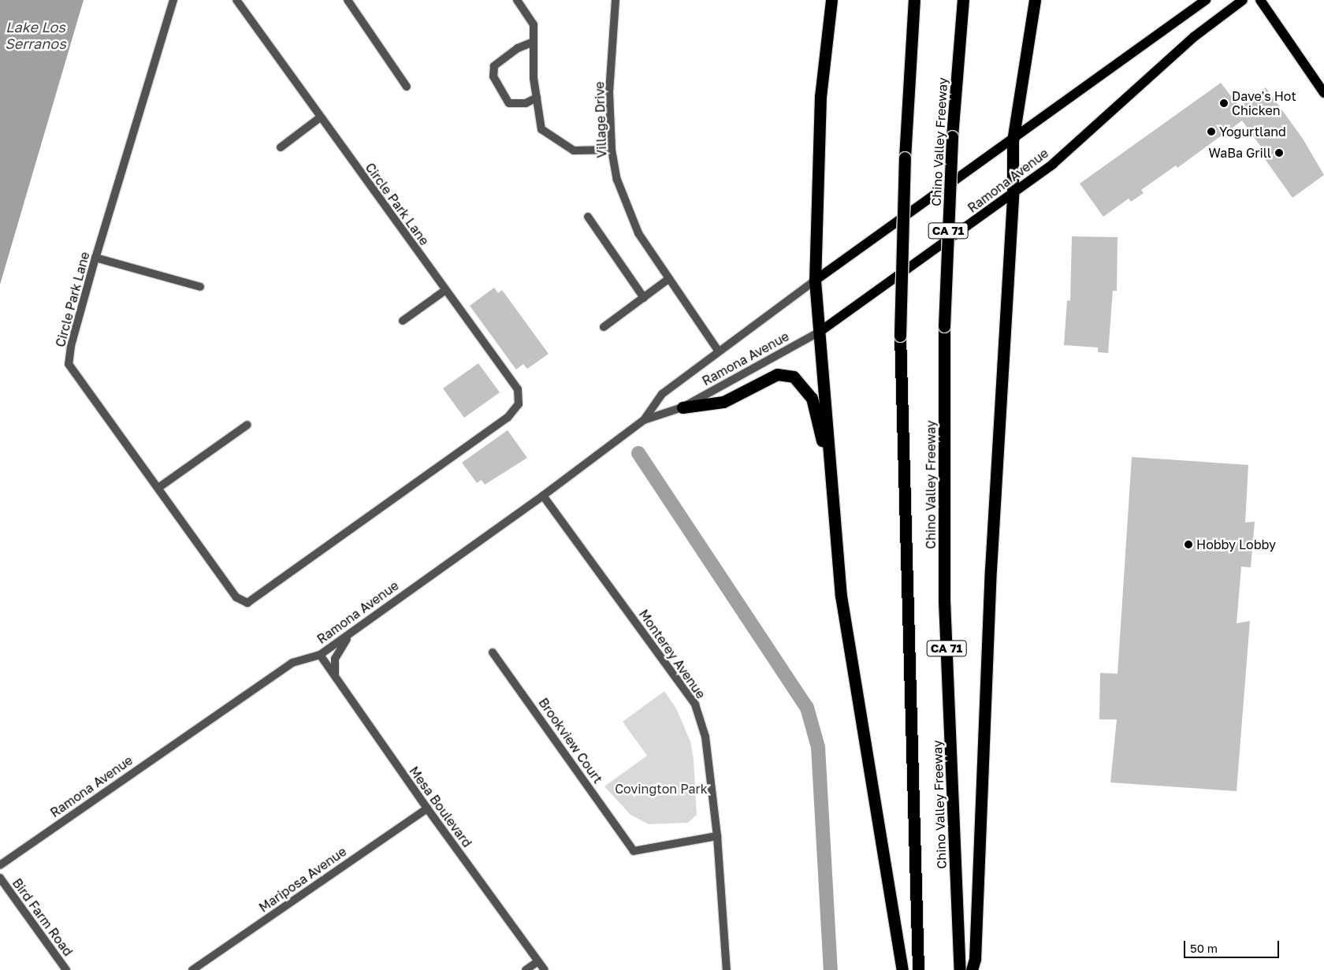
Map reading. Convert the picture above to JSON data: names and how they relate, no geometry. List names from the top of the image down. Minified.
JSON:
{"streets":{"highway":["Chino Valley Freeway","CA 71"],"main road":["Ramona Avenue"],"street":["Village Drive","Circle Park Lane","Monterey Avenue","Brookview Court","Mesa Boulevard","Mariposa Avenue","Bird Farm Road"]},"crossings":[["Village Drive","Ramona Avenue"],["Ramona Avenue","Monterey Avenue"],["Ramona Avenue","Mesa Boulevard"],["Monterey Avenue","Brookview Court"],["Mesa Boulevard","Mariposa Avenue"]],"water":["Lake Los Serranos"],"parks":["Covington Park"],"places":["Dave's Hot Chicken","Yogurtland","WaBa Grill","Hobby Lobby"],"scale_bar":"50 m"}
